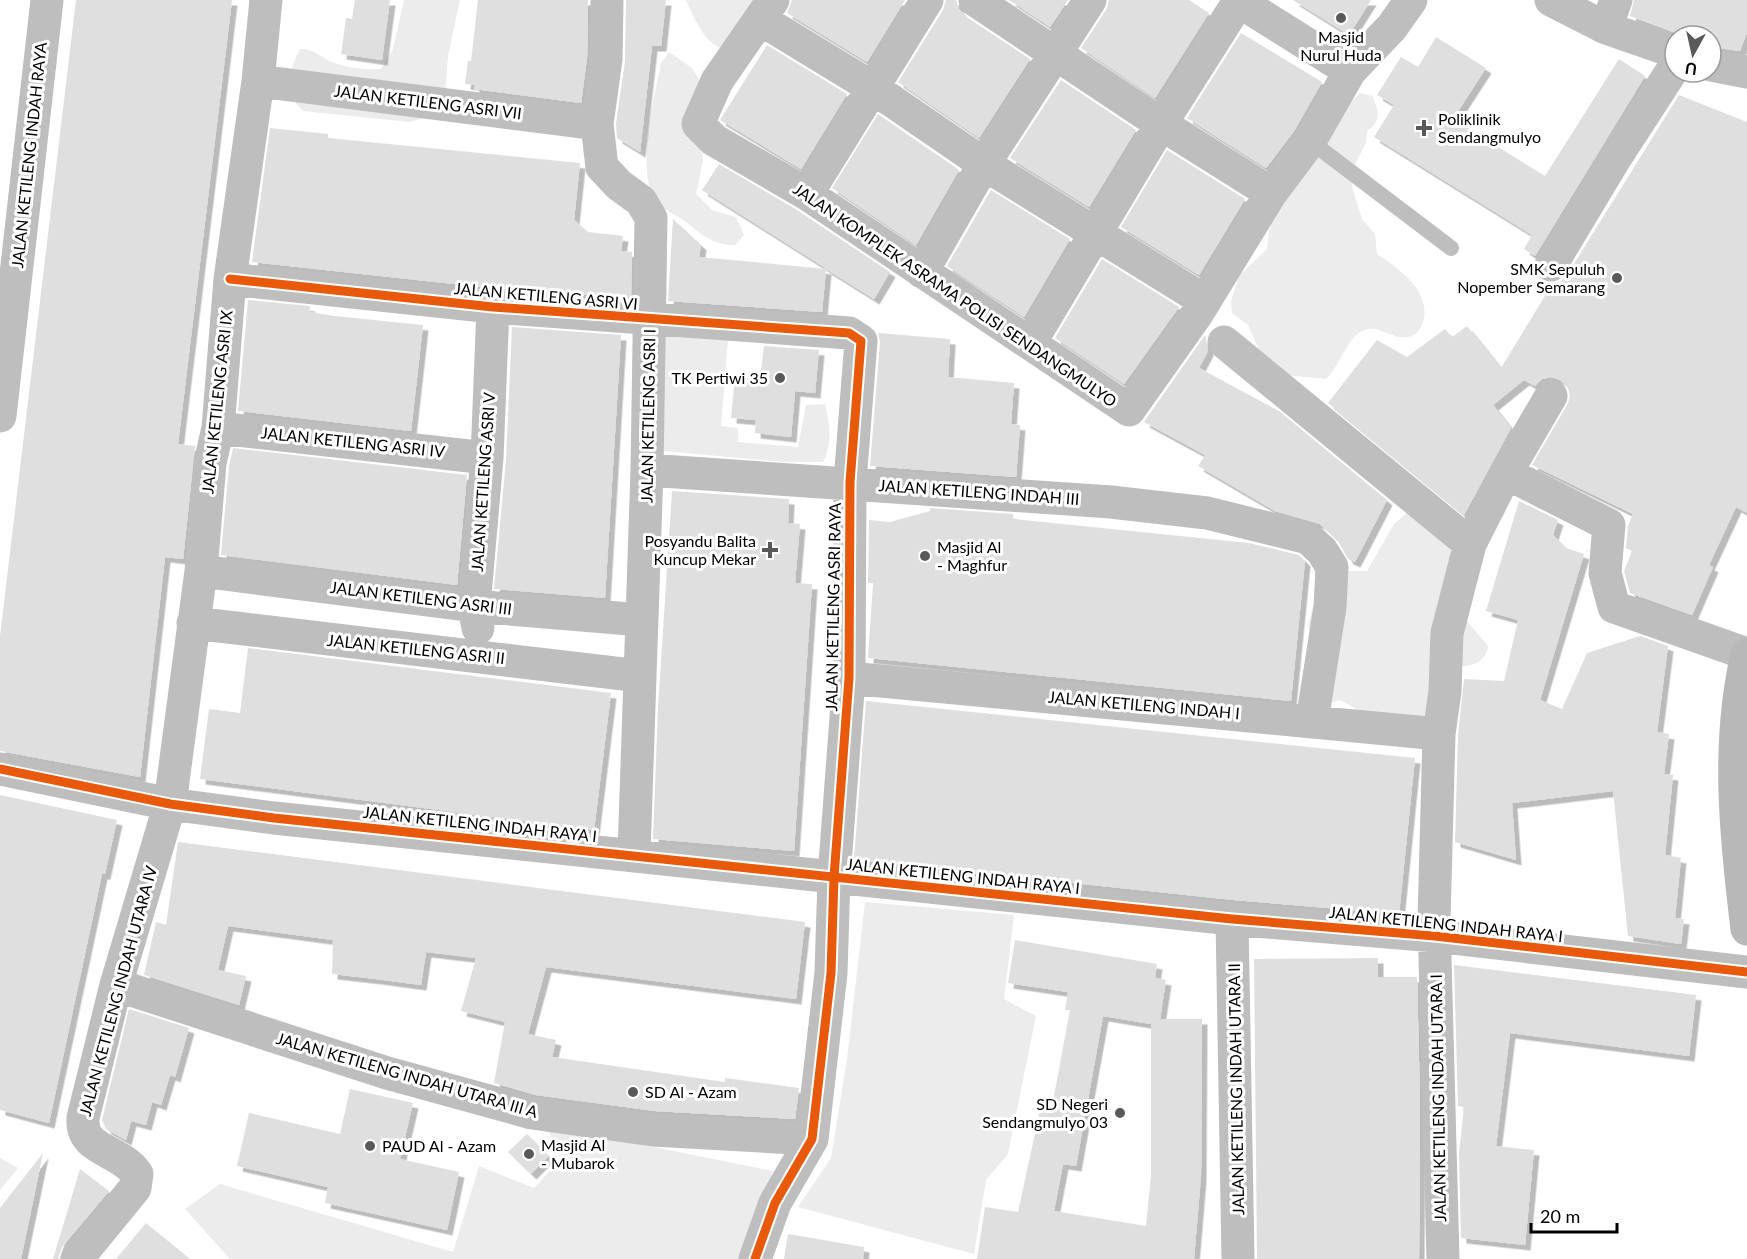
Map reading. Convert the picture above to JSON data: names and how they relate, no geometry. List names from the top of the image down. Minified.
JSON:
{"streets":{"street":["JALAN KETILENG ASRI VII","JALAN KETILENG INDAH RAYA","JALAN KOMPLEK ASRAMA POLISI SENDANGMULYO","JALAN KETILENG ASRI VI","JALAN KETILENG ASRI IX","JALAN KETILENG ASRI I","JALAN KETILENG ASRI IV","JALAN KETILENG ASRI V","JALAN KETILENG INDAH III","JALAN KETILENG ASRI III","JALAN KETILENG ASRI RAYA","JALAN KETILENG ASRI II","JALAN KETILENG INDAH I","JALAN KETILENG INDAH RAYA I","JALAN KETILENG INDAH UTARA IV","JALAN KETILENG INDAH UTARA III A","JALAN KETILENG INDAH UTARA II","JALAN KETILENG INDAH UTARA I"]},"crossings":[["JALAN KETILENG ASRI VII","JALAN KETILENG ASRI IX"],["JALAN KETILENG ASRI VII","JALAN KETILENG ASRI I"],["JALAN KETILENG ASRI VI","JALAN KETILENG ASRI IX"],["JALAN KETILENG ASRI VI","JALAN KETILENG ASRI I"],["JALAN KETILENG ASRI VI","JALAN KETILENG ASRI V"],["JALAN KETILENG ASRI VI","JALAN KETILENG ASRI RAYA"],["JALAN KETILENG ASRI IX","JALAN KETILENG ASRI IV"],["JALAN KETILENG ASRI IX","JALAN KETILENG ASRI III"],["JALAN KETILENG ASRI IX","JALAN KETILENG ASRI II"],["JALAN KETILENG ASRI IX","JALAN KETILENG INDAH RAYA I"],["JALAN KETILENG ASRI IX","JALAN KETILENG INDAH UTARA IV"],["JALAN KETILENG ASRI I","JALAN KETILENG INDAH III"],["JALAN KETILENG ASRI I","JALAN KETILENG ASRI III"],["JALAN KETILENG ASRI I","JALAN KETILENG ASRI II"],["JALAN KETILENG ASRI I","JALAN KETILENG INDAH RAYA I"],["JALAN KETILENG ASRI IV","JALAN KETILENG ASRI V"],["JALAN KETILENG ASRI V","JALAN KETILENG ASRI III"],["JALAN KETILENG ASRI V","JALAN KETILENG ASRI II"],["JALAN KETILENG INDAH III","JALAN KETILENG ASRI RAYA"],["JALAN KETILENG INDAH III","JALAN KETILENG INDAH I"],["JALAN KETILENG ASRI RAYA","JALAN KETILENG INDAH I"],["JALAN KETILENG ASRI RAYA","JALAN KETILENG INDAH RAYA I"],["JALAN KETILENG ASRI RAYA","JALAN KETILENG INDAH UTARA III A"],["JALAN KETILENG INDAH RAYA I","JALAN KETILENG INDAH UTARA IV"],["JALAN KETILENG INDAH RAYA I","JALAN KETILENG INDAH UTARA II"],["JALAN KETILENG INDAH RAYA I","JALAN KETILENG INDAH UTARA I"],["JALAN KETILENG INDAH UTARA IV","JALAN KETILENG INDAH UTARA III A"]],"places":{"other":["Masjid Nurul Huda","SMK Sepuluh Nopember Semarang","TK Pertiwi 35","Masjid Al - Maghfur","SD Al - Azam","SD Negeri Sendangmulyo 03","PAUD Al - Azam","Masjid Al - Mubarok"],"health":["Poliklinik Sendangmulyo","Posyandu Balita Kuncup Mekar"]},"scale_bar":"20 m","north":"bottom"}
